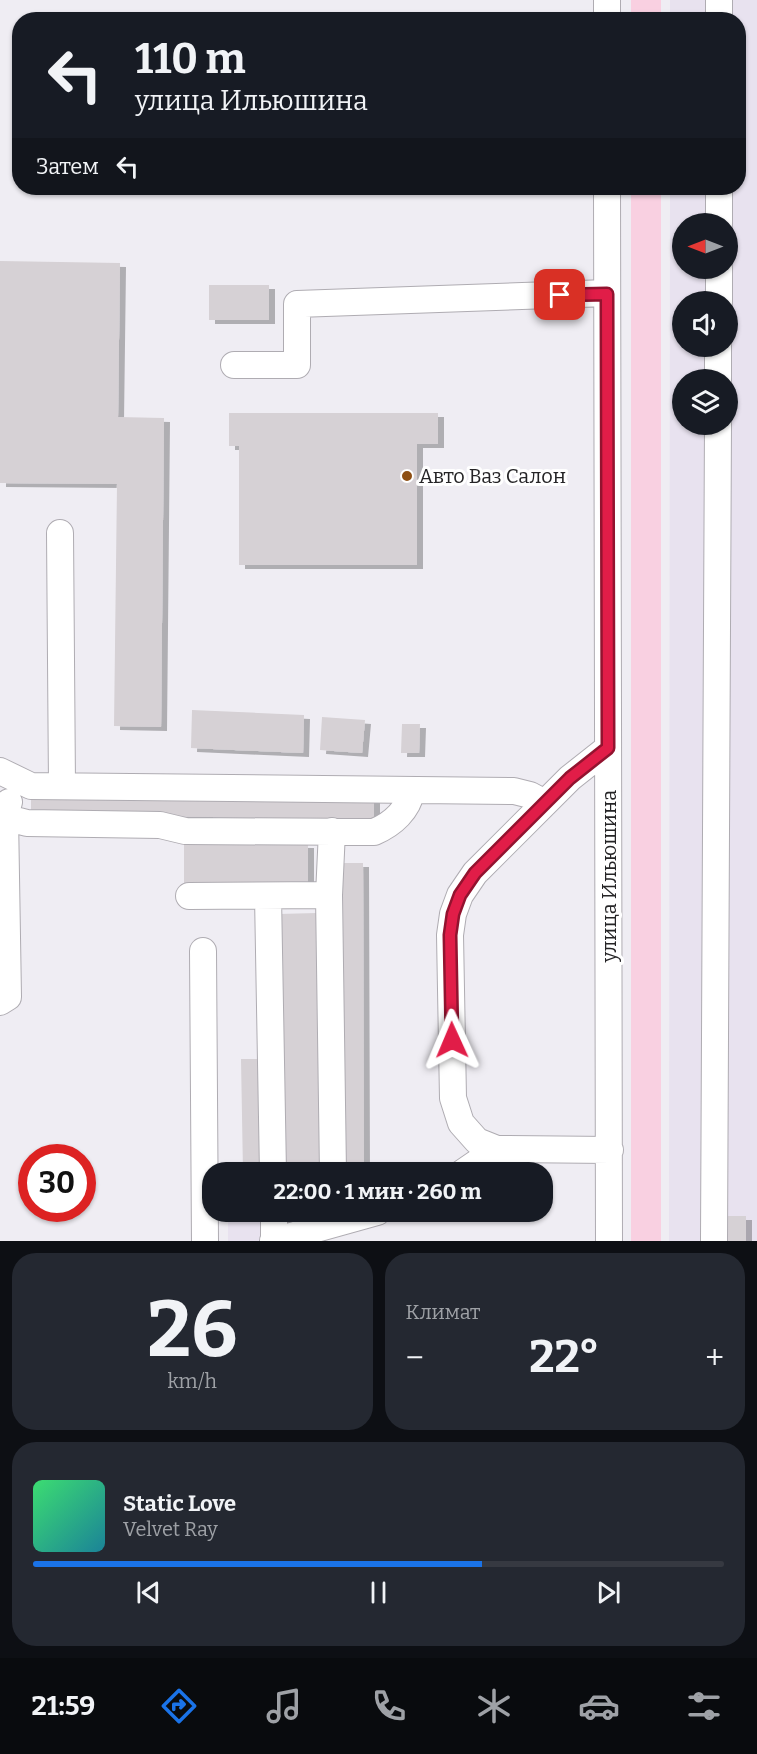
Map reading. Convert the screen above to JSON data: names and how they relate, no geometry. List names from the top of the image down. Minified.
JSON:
{"streets":{"street":["улица Ильюшина"]},"places":["Авто Ваз Салон"],"north":"left","page":{"turn":["110 m","улица Ильюшина"],"then":"Затем","limit":"30","trip":"22:00 · 1 мин · 260 m","tile":[["26","km/h"],"Климат"],"heat":["−","22°","+"],"song":["Static Love","Velvet Ray"],"tabs":"21:59"}}
